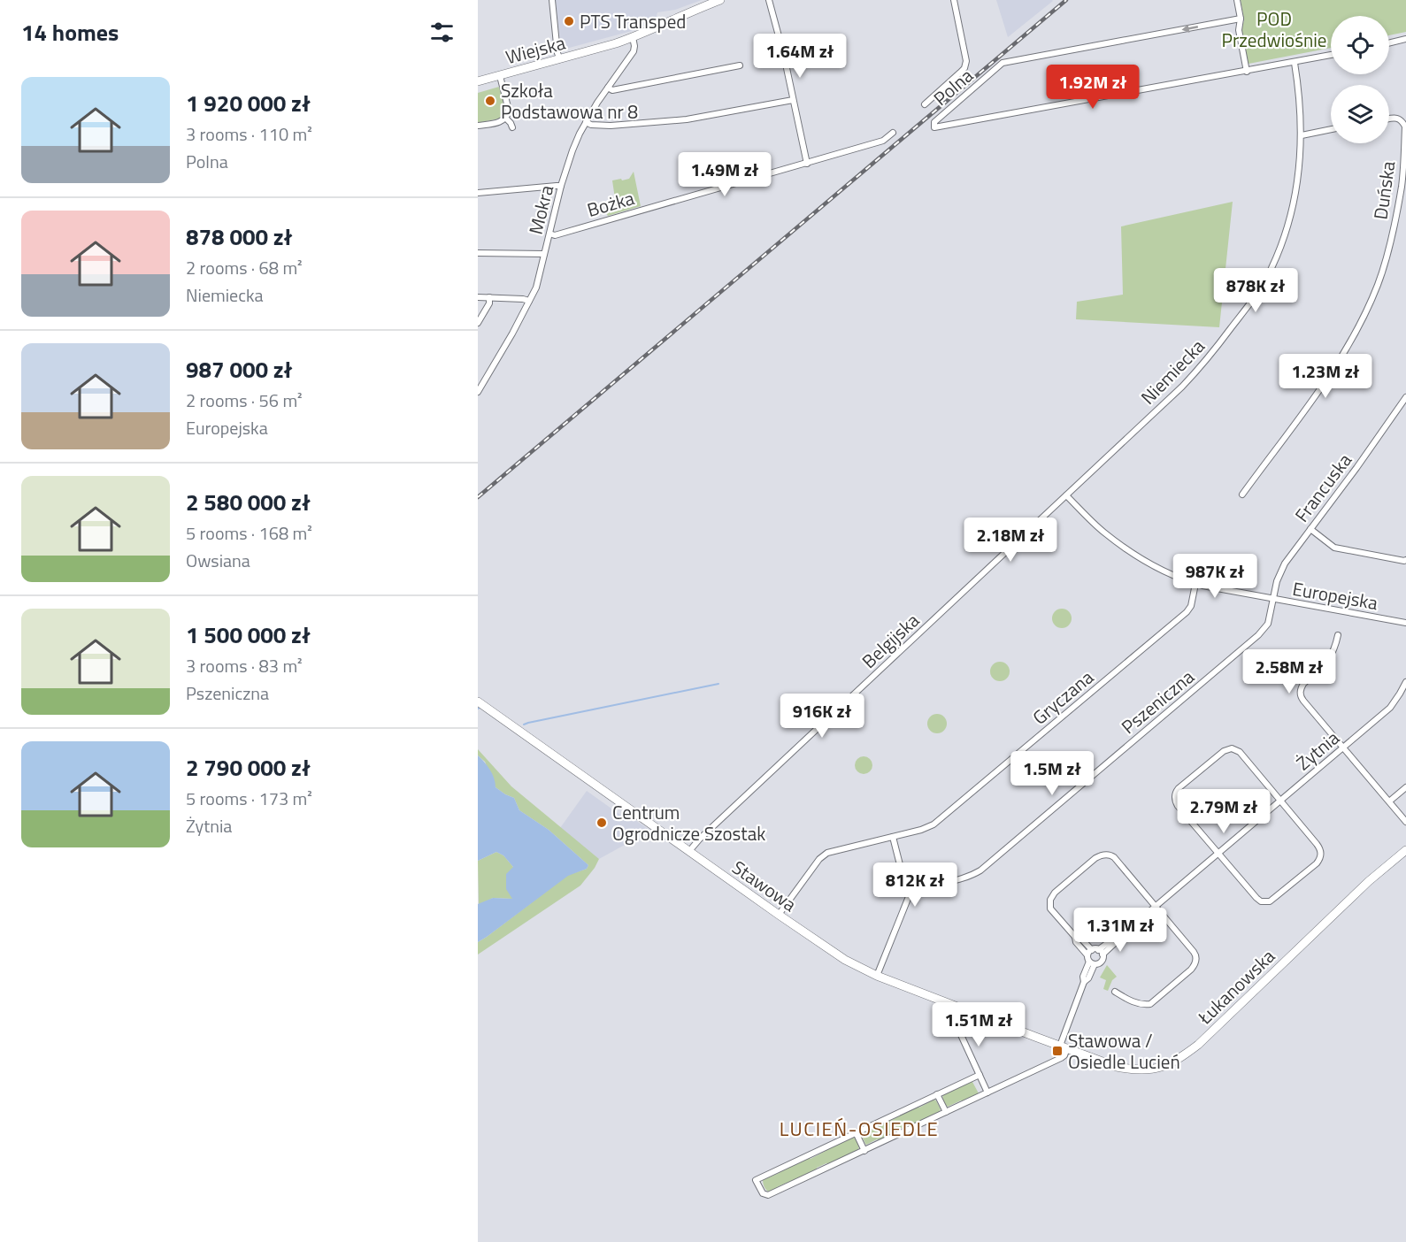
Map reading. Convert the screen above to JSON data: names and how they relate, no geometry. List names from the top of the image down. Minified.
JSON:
{"streets":{"street":["Wiejska","Polna","Duńska","Bożka","Mokra","Niemiecka","Francuska","Europejska","Belgijska","Gryczana","Pszeniczna","Żytnia","Stawowa","Łukanowska"]},"crossings":[["Wiejska","Mokra"],["Polna","Niemiecka"],["Bożka","Mokra"],["Niemiecka","Europejska"],["Niemiecka","Belgijska"],["Francuska","Europejska"],["Francuska","Pszeniczna"],["Europejska","Belgijska"],["Europejska","Gryczana"],["Europejska","Pszeniczna"],["Belgijska","Stawowa"],["Gryczana","Stawowa"],["Stawowa","Łukanowska"]],"districts":["LUCIEŃ-OSIEDLE"],"parks":["POD Przedwiośnie"],"places":{"other":["PTS Transped","Szkoła Podstawowa nr 8","Centrum Ogrodnicze Szostak"],"transit":["Stawowa / Osiedle Lucień"]},"page":{"heading":"14 homes","price":["1.64M zł","1.92M zł","1.49M zł","878K zł","1.23M zł","2.18M zł","987K zł","2.58M zł","916K zł","1.5M zł","2.79M zł","812K zł","1.31M zł","1.51M zł"],"list":[{"name":"1 920 000 zł","note":"3 rooms · 110 m² · Polna"},{"name":"878 000 zł","note":"2 rooms · 68 m² · Niemiecka"},{"name":"987 000 zł","note":"2 rooms · 56 m² · Europejska"},{"name":"2 580 000 zł","note":"5 rooms · 168 m² · Owsiana"},{"name":"1 500 000 zł","note":"3 rooms · 83 m² · Pszeniczna"},{"name":"2 790 000 zł","note":"5 rooms · 173 m² · Żytnia"}]}}
